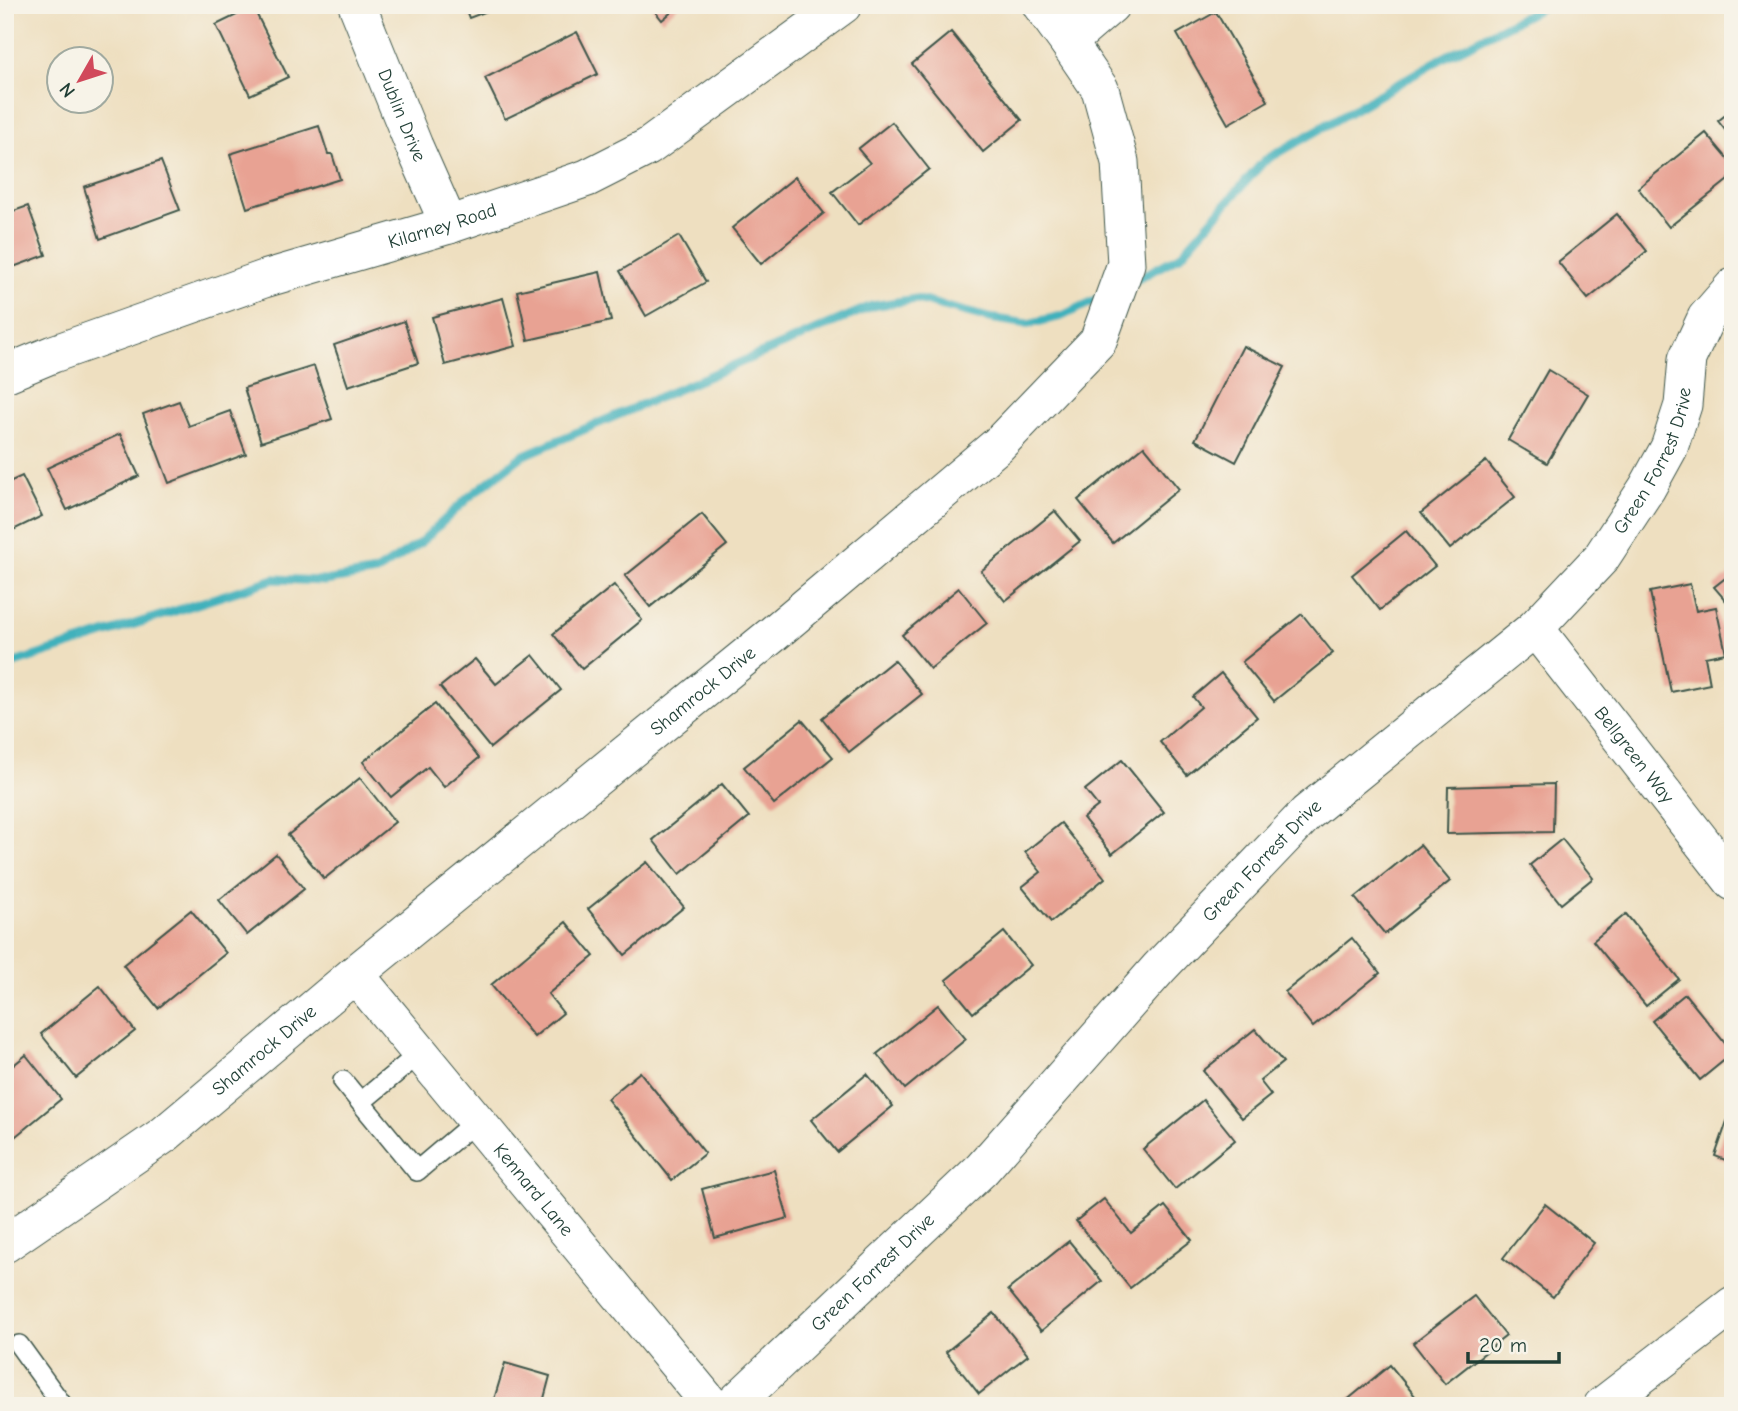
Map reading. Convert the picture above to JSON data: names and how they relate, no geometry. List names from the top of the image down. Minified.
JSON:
{"streets":{"street":["Dublin Drive","Kilarney Road","Green Forrest Drive","Shamrock Drive","Bellgreen Way","Kennard Lane"]},"crossings":[["Dublin Drive","Kilarney Road"],["Green Forrest Drive","Bellgreen Way"],["Shamrock Drive","Kennard Lane"]],"scale_bar":"20 m","north":"bottom left"}
